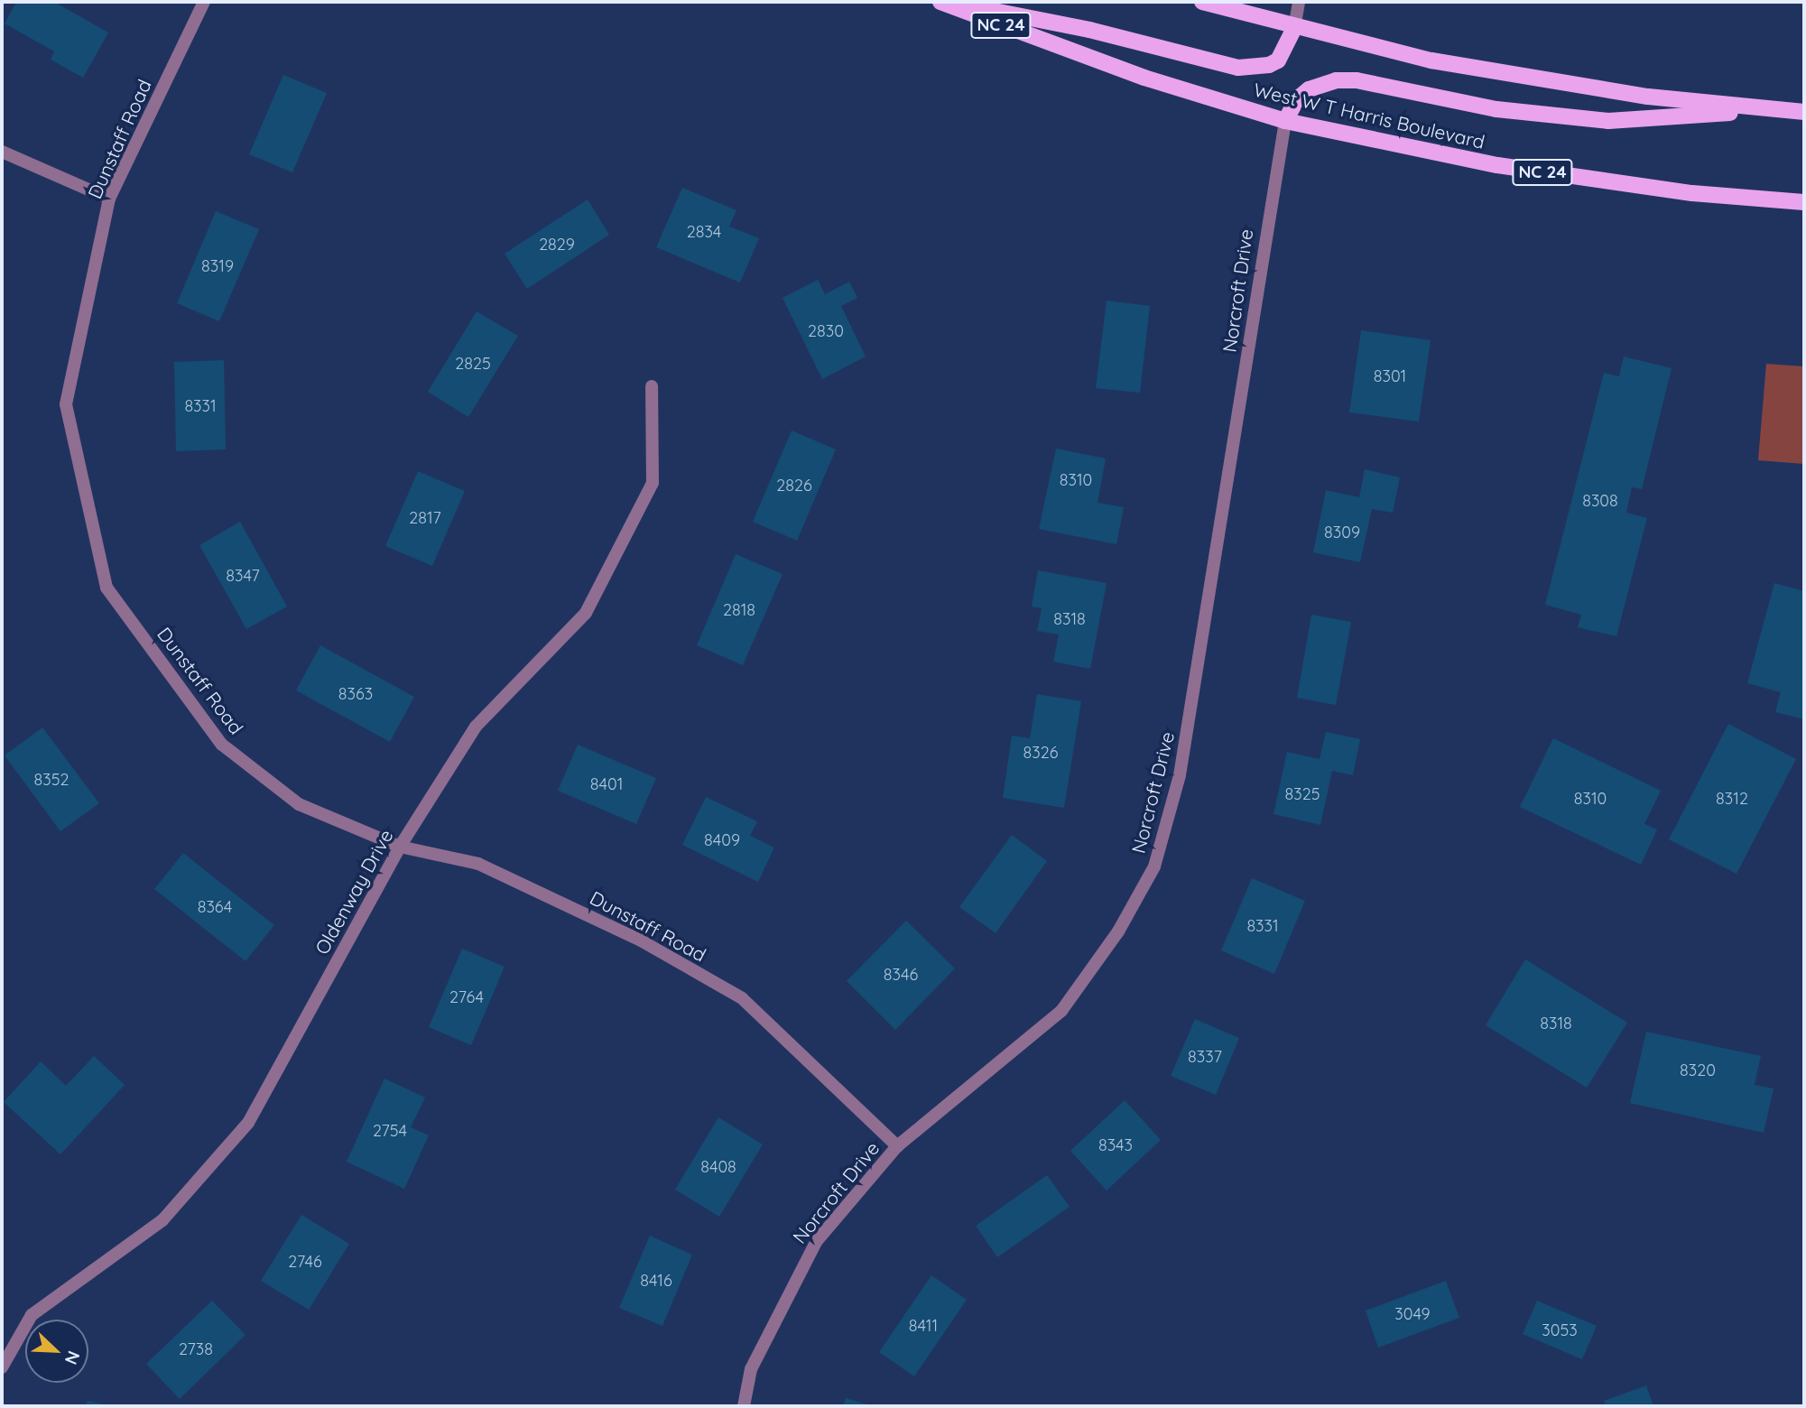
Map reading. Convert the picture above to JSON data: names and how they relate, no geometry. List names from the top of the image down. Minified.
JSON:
{"streets":{"main road":["NC 24","West W T Harris Boulevard"],"street":["Dunstaff Road","Norcroft Drive","Oldenway Drive"]},"crossings":[["West W T Harris Boulevard","Norcroft Drive"],["Dunstaff Road","Norcroft Drive"],["Dunstaff Road","Oldenway Drive"]],"house_numbers":["2834","2829","8319","2830","2825","8301","8331","8310","2826","8308","2817","8309","8347","2818","8318","8363","8326","8352","8401","8325","8310","8312","8409","8364","8331","8346","2764","8318","8337","8320","2754","8343","8408","2746","8416","3049","8411","3053","2738"],"north":"bottom right"}
